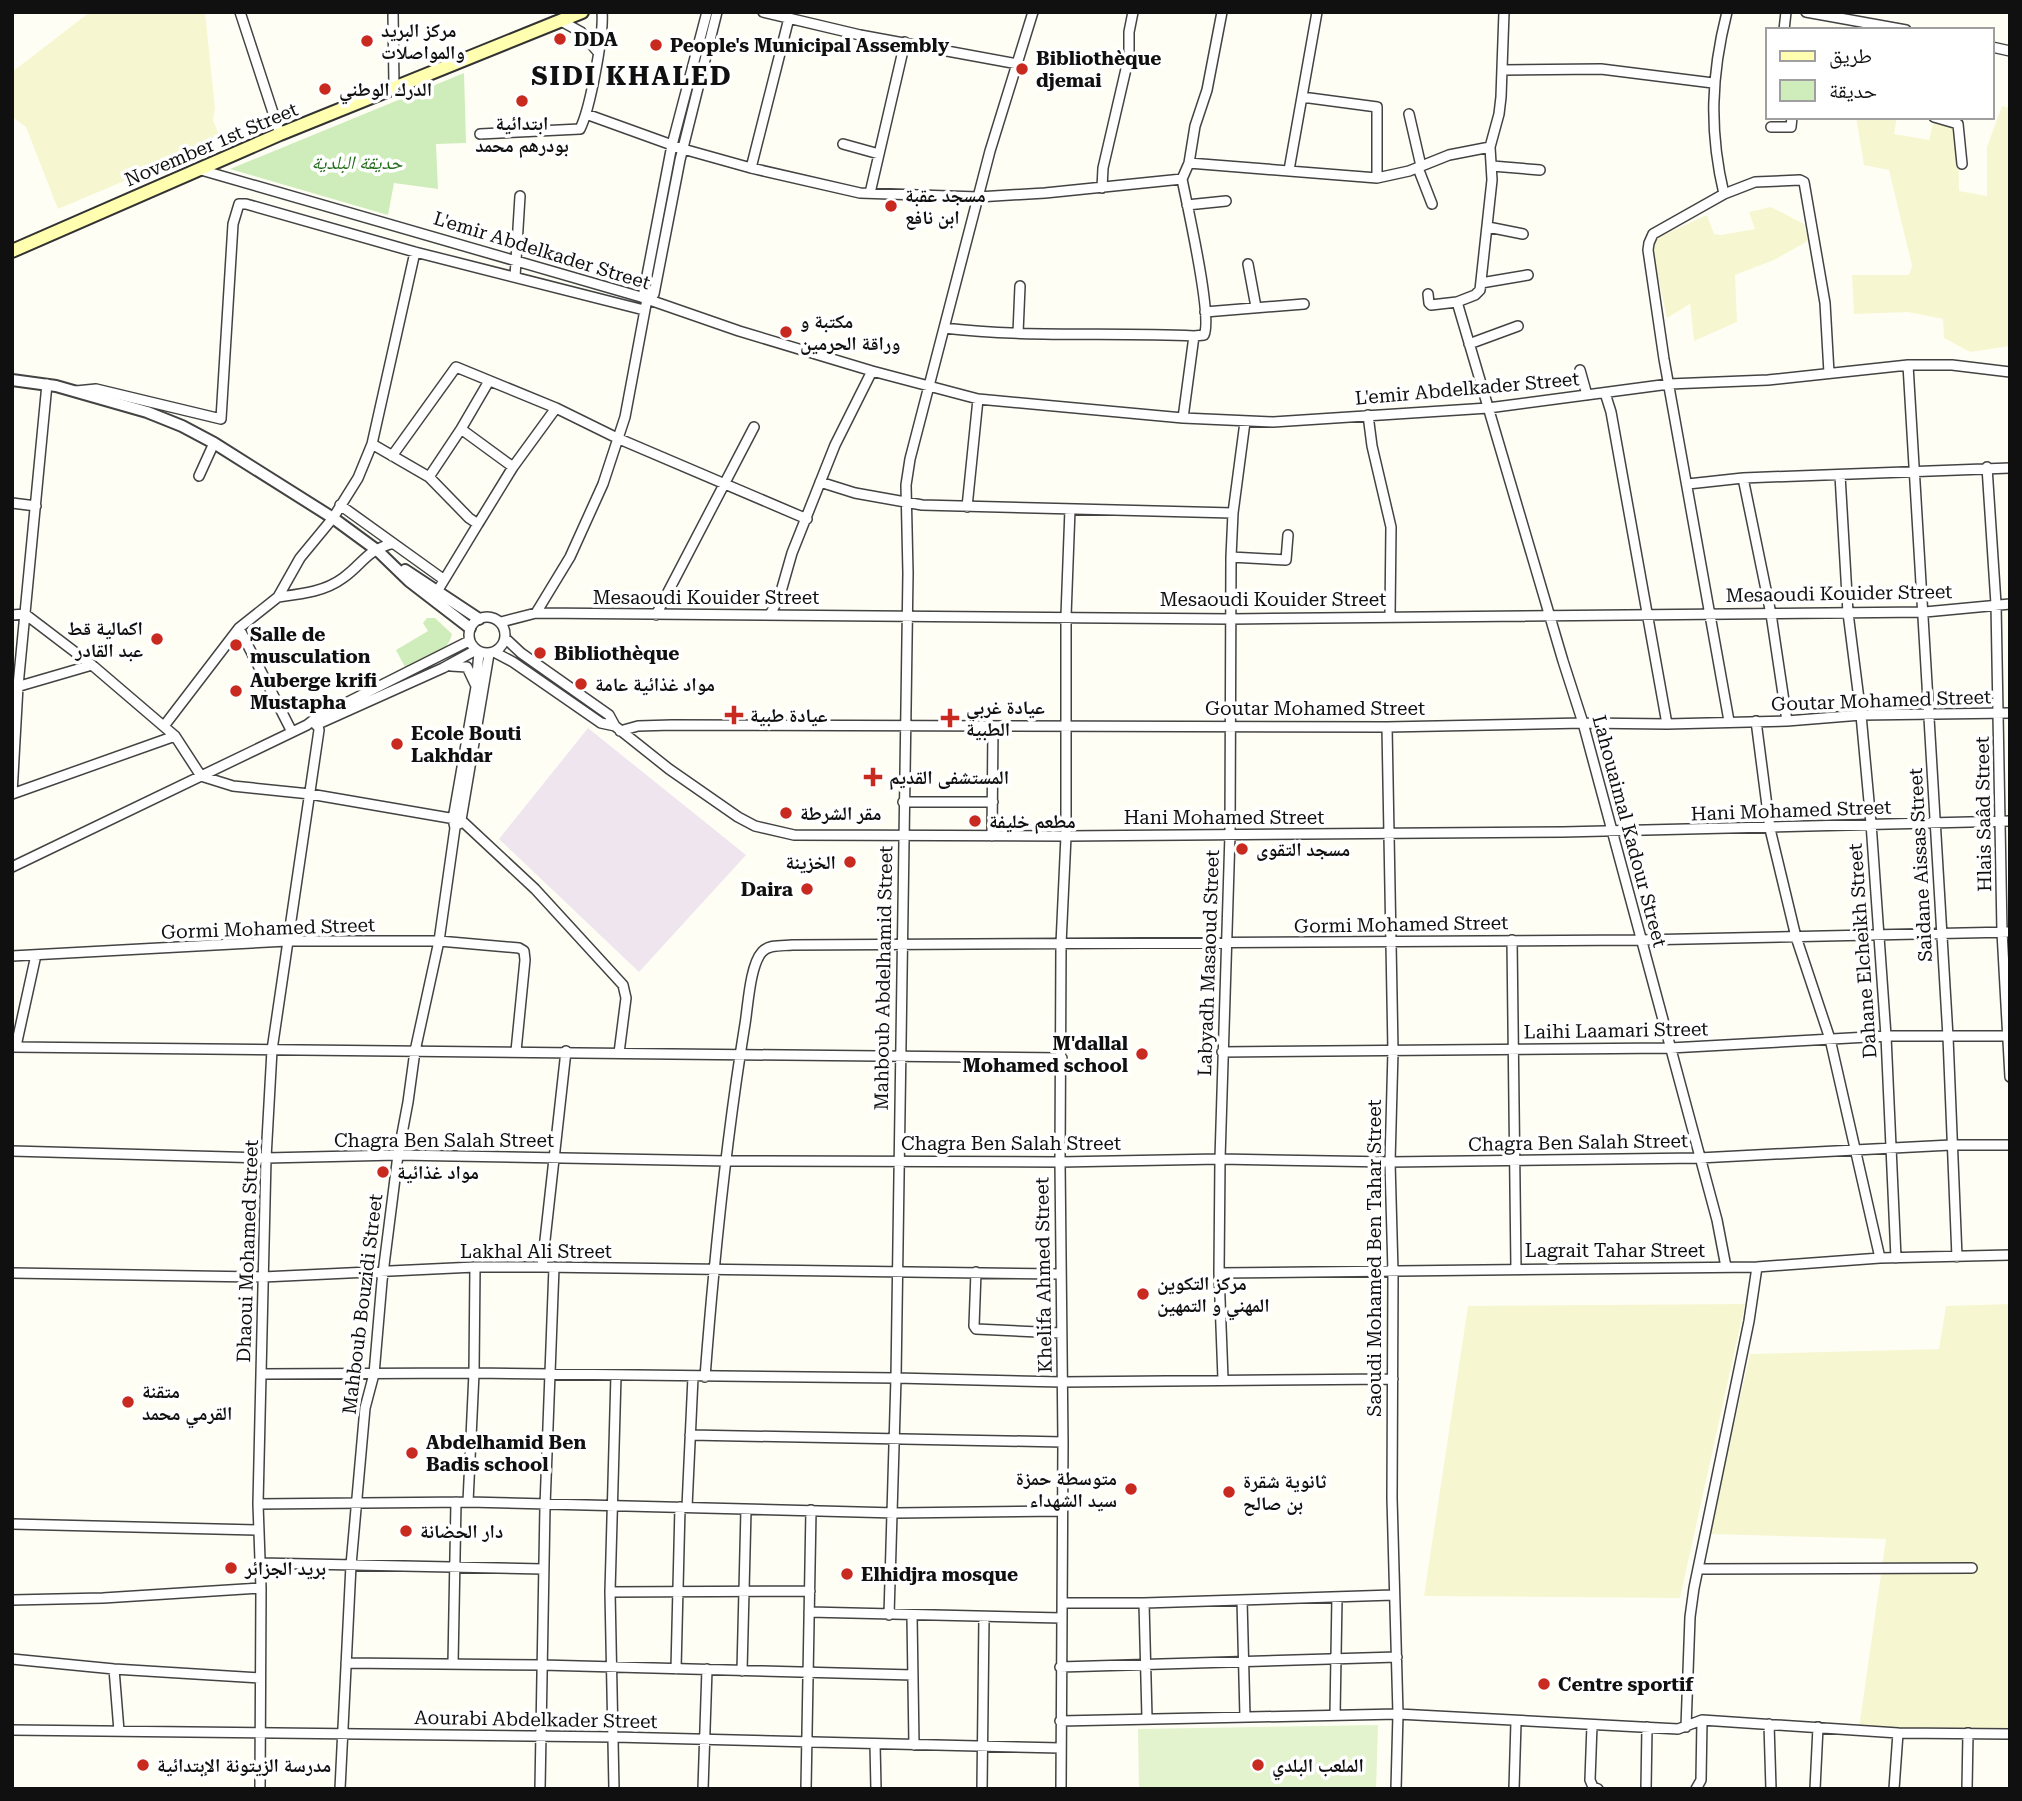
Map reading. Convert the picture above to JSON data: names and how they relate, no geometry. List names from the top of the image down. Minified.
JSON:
{"streets":{"main road":["November 1st Street"],"street":["L'emir Abdelkader Street","Mesaoudi Kouider Street","Goutar Mohamed Street","Hani Mohamed Street","Hlais Saâd Street","Lahouaimal Kadour Street","Saidane Aissas Street","Gormi Mohamed Street","Dahane Elcheikh Street","Labyadh Masaoud Street","Mahboub Abdelhamid Street","Laihi Laamari Street","Chagra Ben Salah Street","Lagrait Tahar Street","Dhaoui Mohamed Street","Lakhal Ali Street","Saoudi Mohamed Ben Tahar Street","Khelifa Ahmed Street","Mahboub Bouzidi Street","Aourabi Abdelkader Street"]},"crossings":[["November 1st Street","L'emir Abdelkader Street"],["L'emir Abdelkader Street","Lahouaimal Kadour Street"],["L'emir Abdelkader Street","Saidane Aissas Street"],["L'emir Abdelkader Street","Labyadh Masaoud Street"],["L'emir Abdelkader Street","Mahboub Abdelhamid Street"],["Mesaoudi Kouider Street","Hani Mohamed Street"],["Mesaoudi Kouider Street","Hlais Saâd Street"],["Mesaoudi Kouider Street","Lahouaimal Kadour Street"],["Mesaoudi Kouider Street","Saidane Aissas Street"],["Mesaoudi Kouider Street","Dahane Elcheikh Street"],["Mesaoudi Kouider Street","Labyadh Masaoud Street"],["Mesaoudi Kouider Street","Mahboub Abdelhamid Street"],["Mesaoudi Kouider Street","Khelifa Ahmed Street"],["Goutar Mohamed Street","Hani Mohamed Street"],["Goutar Mohamed Street","Hlais Saâd Street"],["Goutar Mohamed Street","Lahouaimal Kadour Street"],["Goutar Mohamed Street","Saidane Aissas Street"],["Goutar Mohamed Street","Dahane Elcheikh Street"],["Goutar Mohamed Street","Labyadh Masaoud Street"],["Goutar Mohamed Street","Mahboub Abdelhamid Street"],["Goutar Mohamed Street","Saoudi Mohamed Ben Tahar Street"],["Goutar Mohamed Street","Khelifa Ahmed Street"],["Hani Mohamed Street","Hlais Saâd Street"],["Hani Mohamed Street","Lahouaimal Kadour Street"],["Hani Mohamed Street","Saidane Aissas Street"],["Hani Mohamed Street","Dahane Elcheikh Street"],["Hani Mohamed Street","Labyadh Masaoud Street"],["Hani Mohamed Street","Mahboub Abdelhamid Street"],["Hani Mohamed Street","Saoudi Mohamed Ben Tahar Street"],["Hani Mohamed Street","Khelifa Ahmed Street"],["Hlais Saâd Street","Gormi Mohamed Street"],["Hlais Saâd Street","Laihi Laamari Street"],["Lahouaimal Kadour Street","Gormi Mohamed Street"],["Lahouaimal Kadour Street","Laihi Laamari Street"],["Lahouaimal Kadour Street","Chagra Ben Salah Street"],["Lahouaimal Kadour Street","Lagrait Tahar Street"],["Saidane Aissas Street","Gormi Mohamed Street"],["Saidane Aissas Street","Laihi Laamari Street"],["Saidane Aissas Street","Chagra Ben Salah Street"],["Saidane Aissas Street","Lagrait Tahar Street"],["Gormi Mohamed Street","Dahane Elcheikh Street"],["Gormi Mohamed Street","Labyadh Masaoud Street"],["Gormi Mohamed Street","Mahboub Abdelhamid Street"],["Gormi Mohamed Street","Chagra Ben Salah Street"],["Gormi Mohamed Street","Dhaoui Mohamed Street"],["Gormi Mohamed Street","Lakhal Ali Street"],["Gormi Mohamed Street","Saoudi Mohamed Ben Tahar Street"],["Gormi Mohamed Street","Khelifa Ahmed Street"],["Gormi Mohamed Street","Mahboub Bouzidi Street"],["Dahane Elcheikh Street","Laihi Laamari Street"],["Dahane Elcheikh Street","Chagra Ben Salah Street"],["Dahane Elcheikh Street","Lagrait Tahar Street"],["Labyadh Masaoud Street","Laihi Laamari Street"],["Labyadh Masaoud Street","Chagra Ben Salah Street"],["Labyadh Masaoud Street","Lagrait Tahar Street"],["Mahboub Abdelhamid Street","Chagra Ben Salah Street"],["Mahboub Abdelhamid Street","Lakhal Ali Street"],["Laihi Laamari Street","Saoudi Mohamed Ben Tahar Street"],["Chagra Ben Salah Street","Dhaoui Mohamed Street"],["Chagra Ben Salah Street","Saoudi Mohamed Ben Tahar Street"],["Chagra Ben Salah Street","Khelifa Ahmed Street"],["Chagra Ben Salah Street","Mahboub Bouzidi Street"],["Lagrait Tahar Street","Saoudi Mohamed Ben Tahar Street"],["Dhaoui Mohamed Street","Lakhal Ali Street"],["Dhaoui Mohamed Street","Aourabi Abdelkader Street"],["Lakhal Ali Street","Khelifa Ahmed Street"],["Lakhal Ali Street","Mahboub Bouzidi Street"],["Khelifa Ahmed Street","Aourabi Abdelkader Street"],["Mahboub Bouzidi Street","Aourabi Abdelkader Street"]],"districts":["SIDI KHALED"],"parks":["حديقة البلدية"],"places":{"other":["DDA","مركز البريد والمواصلات","People's Municipal Assembly","Bibliothèque djemai","الدرك الوطني","ابتدائية بودرهم محمد","مسجد عقبة ابن نافع","مكتبة و وراقة الحرمين","اكمالية قط عبد القادر","Salle de musculation","Bibliothèque","مواد غذائية عامة","Auberge krifi Mustapha","Ecole Bouti Lakhdar","مقر الشرطة","مطعم خليفة","مسجد التقوى","الخزينة","Daira","M'dallal Mohamed school","مواد غذائية","مركز التكوين المهني و التمهين","متقنة القرمي محمد","Abdelhamid Ben Badis school","متوسطة حمزة سيد الشهداء","ثانوية شقرة بن صالح","دار الحضانة","بريد الجزائر","Elhidjra mosque","Centre sportif","مدرسة الزيتونة الإبتدائية","الملعب البلدي"],"health":["عيادة طبية","عيادة غربي الطبية","المستشفى القديم"]},"legend":["طريق","حديقة"]}
